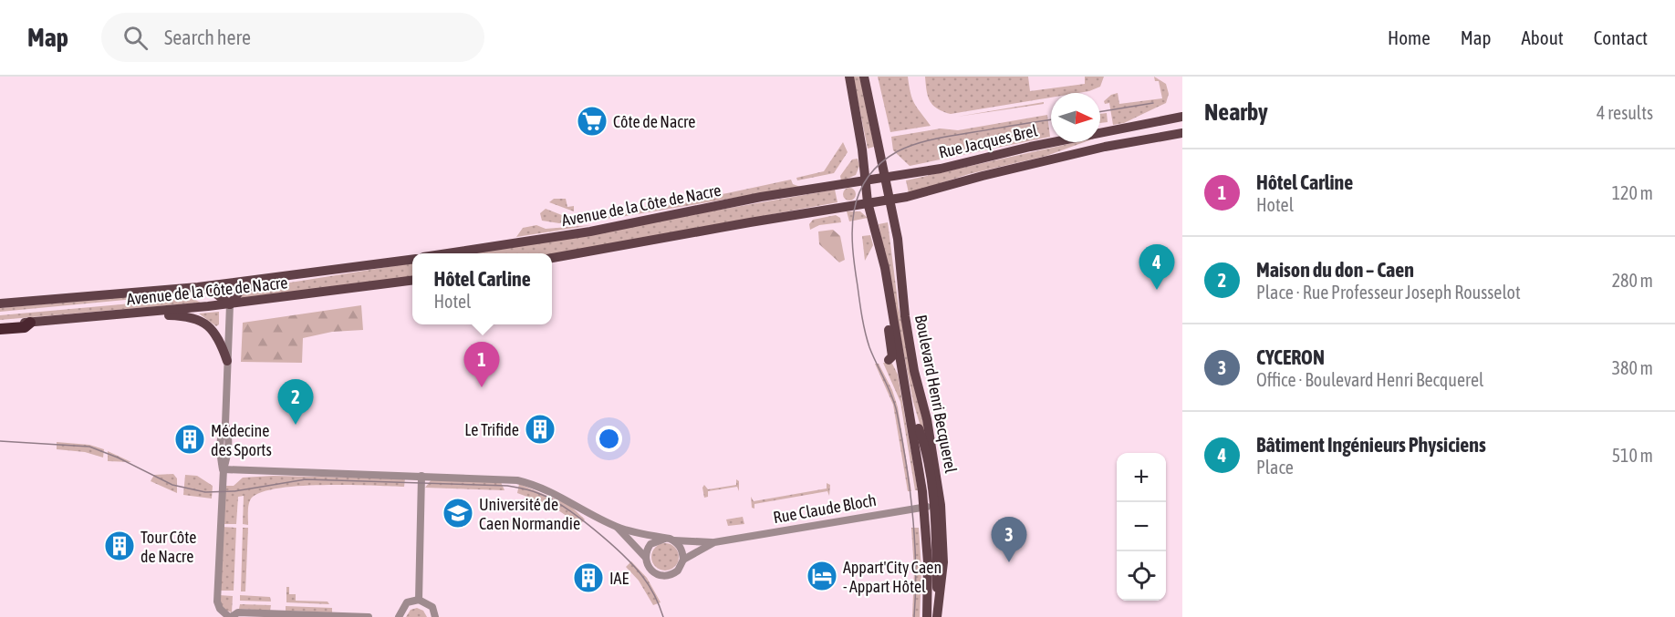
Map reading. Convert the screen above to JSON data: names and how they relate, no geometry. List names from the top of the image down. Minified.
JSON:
{"streets":{"main road":["Rue Jacques Brel","Avenue de la Côte de Nacre","Boulevard Henri Becquerel"],"street":["Rue Claude Bloch"]},"crossings":[["Rue Jacques Brel","Avenue de la Côte de Nacre"],["Rue Jacques Brel","Boulevard Henri Becquerel"],["Avenue de la Côte de Nacre","Boulevard Henri Becquerel"],["Boulevard Henri Becquerel","Rue Claude Bloch"]],"places":{"supermarket":["Côte de Nacre"],"building":["Le Trifide","Médecine des Sports","Tour Côte de Nacre","IAE"],"school or university":["Université de Caen Normandie"],"hotel":["Appart'City Caen - Appart Hôtel"]},"north":"right","page":{"header":"Map","search":"Search here","nav":["Home","Map","About","Contact"],"heading":["Nearby","4 results"],"list":[{"mark":"1","name":"Hôtel Carline","note":"Hotel","value":"120 m"},{"mark":"2","name":"Maison du don – Caen","note":"Place · Rue Professeur Joseph Rousselot","value":"280 m"},{"mark":"3","name":"CYCERON","note":"Office · Boulevard Henri Becquerel","value":"380 m"},{"mark":"4","name":"Bâtiment Ingénieurs Physiciens","note":"Place","value":"510 m"}],"pins":["4","1","2","3"],"popup":["Hôtel Carline","Hotel"],"map_buttons":["+","−"]}}
